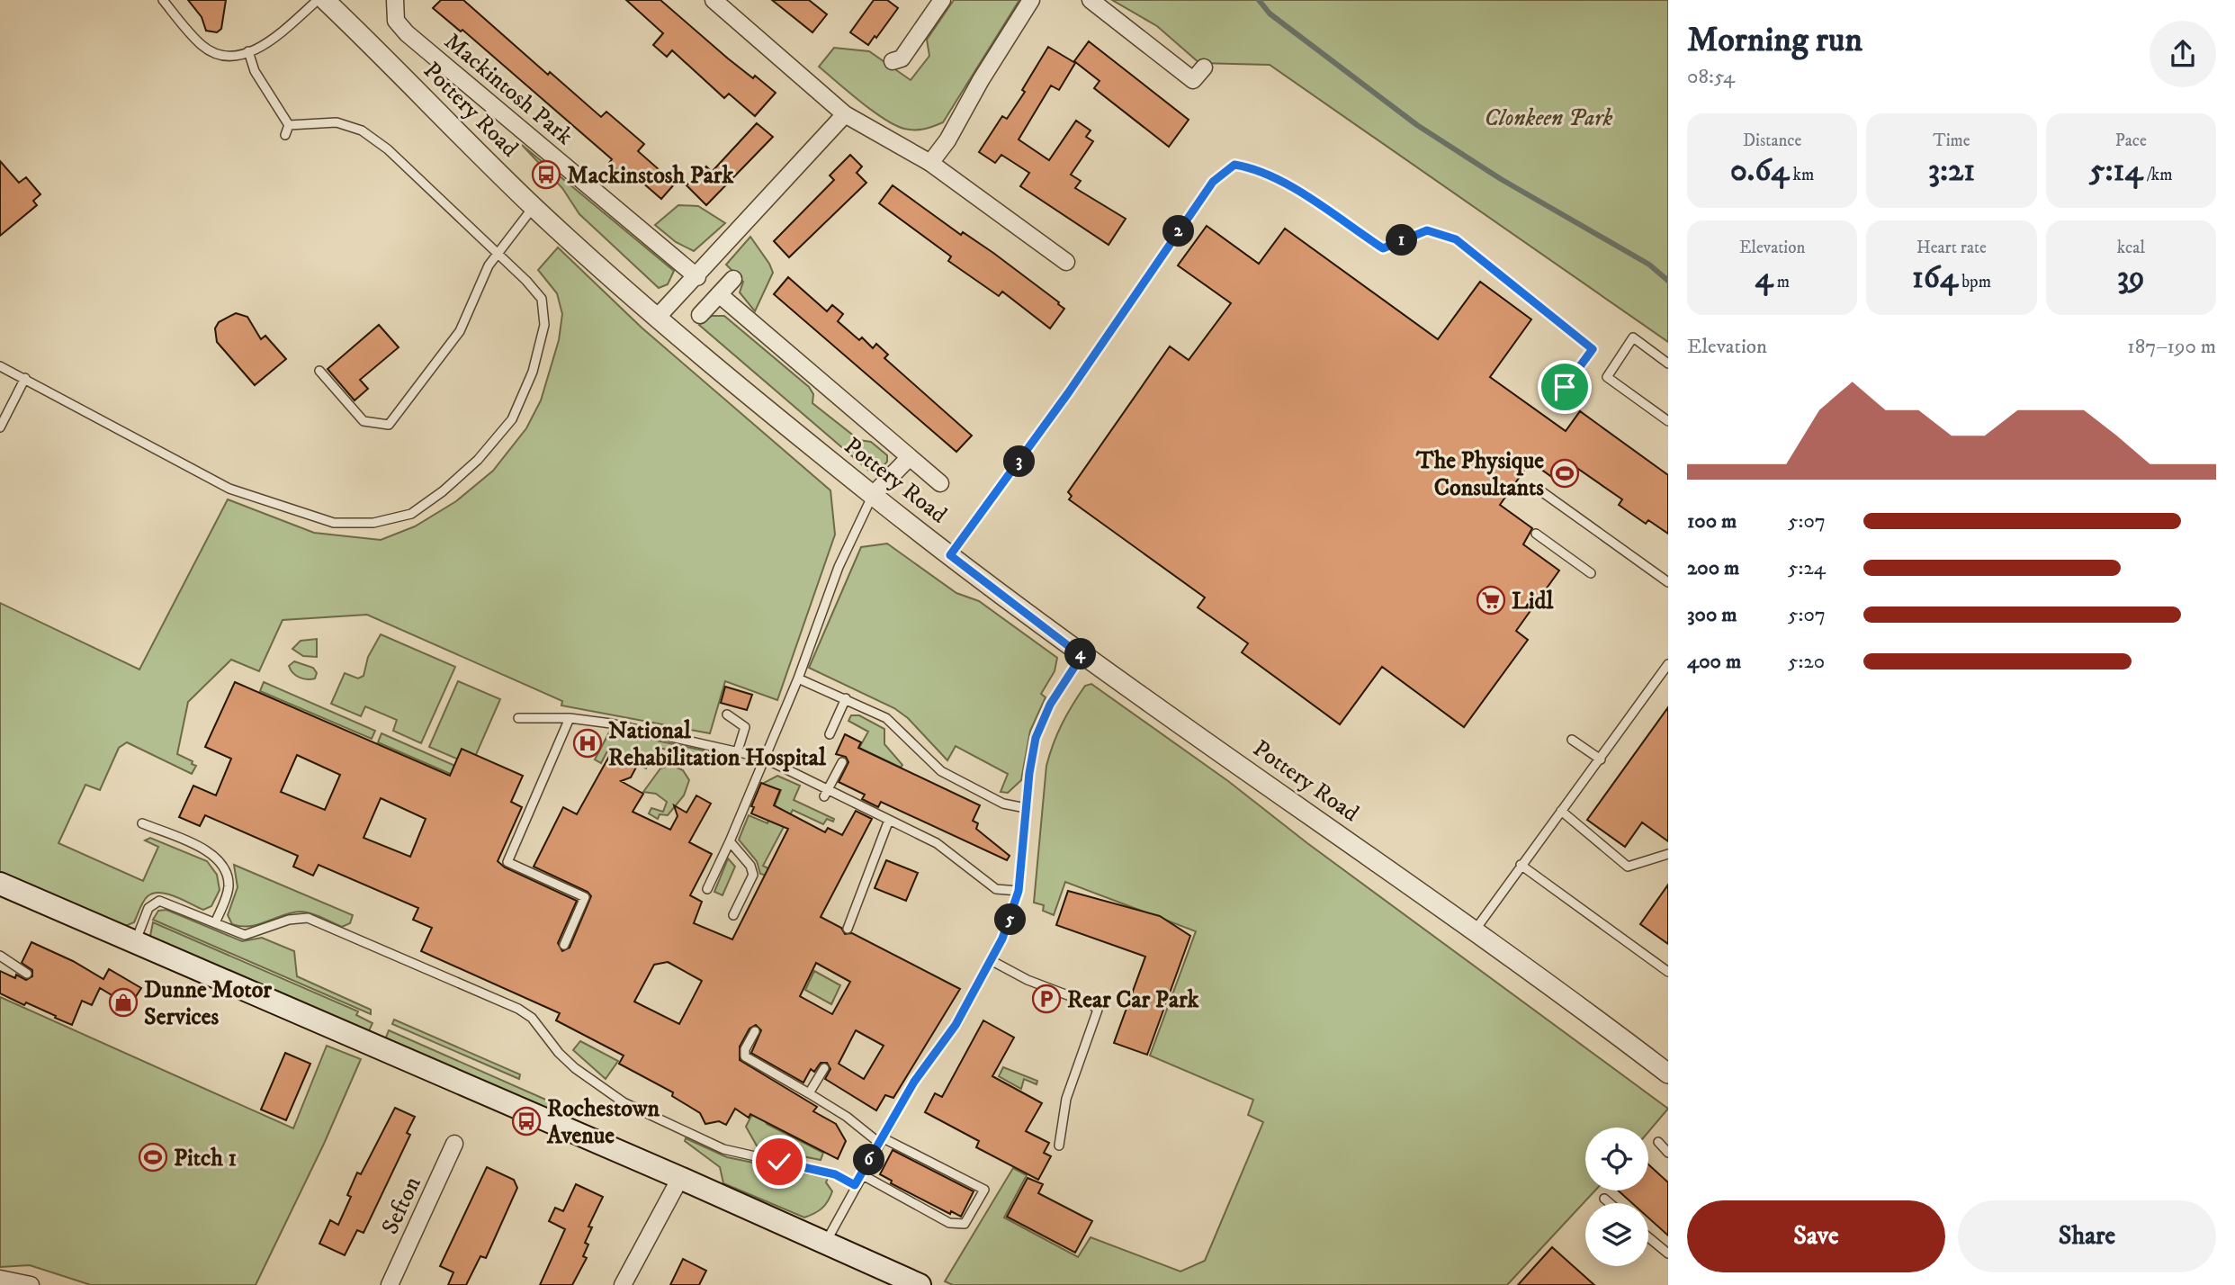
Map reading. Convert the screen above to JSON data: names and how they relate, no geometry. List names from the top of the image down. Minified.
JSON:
{"streets":{"street":["Mackintosh Park","Pottery Road","Sefton"]},"parks":["Clonkeen Park"],"places":{"bus stop":["Mackinstosh Park","Rochestown Avenue"],"sports":["The Physique Consultants","Pitch 1"],"supermarket":["Lidl"],"hospital":["National Rehabilitation Hospital"],"parking":["Rear Car Park"],"shop":["Dunne Motor Services"]},"page":{"heading":["Morning run","08:54"],"stats":[["Distance","0.64 km"],["Time","3:21"],["Pace","5:14 /km"],["Elevation","4 m"],["Heart rate","164 bpm"],["kcal","39"]],"pins":["2","1","3","4","5","6"],"chart":["Elevation","187–190 m"],"list":[{"name":"100 m","note":"5:07"},{"name":"200 m","note":"5:24"},{"name":"300 m","note":"5:07"},{"name":"400 m","note":"5:20"}],"buttons":["Save","Share"]}}
